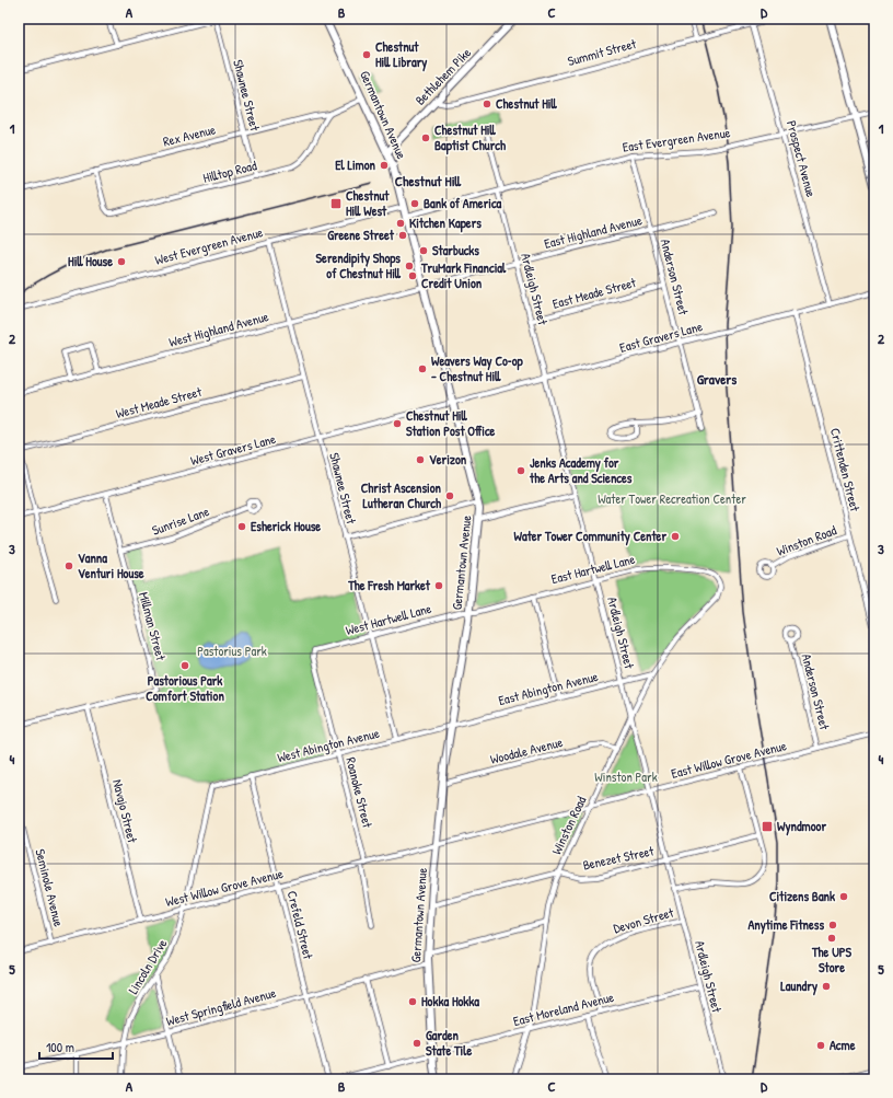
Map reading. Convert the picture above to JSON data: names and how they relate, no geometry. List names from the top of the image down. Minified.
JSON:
{"streets":{"main road":["Bethlehem Pike","Germantown Avenue"],"street":["Summit Street","Shawnee Street","Rex Avenue","East Evergreen Avenue","Prospect Avenue","Hilltop Road","East Highland Avenue","West Evergreen Avenue","Anderson Street","Ardleigh Street","East Meade Street","West Highland Avenue","East Gravers Lane","West Meade Street","West Gravers Lane","Crittenden Street","Sunrise Lane","Winston Road","East Hartwell Lane","West Hartwell Lane","Millman Street","East Abington Avenue","West Abington Avenue","Woodale Avenue","East Willow Grove Avenue","Roanoke Street","Navajo Street","Benezet Street","Seminole Avenue","West Willow Grove Avenue","Devon Street","Crefeld Street","Lincoln Drive","West Springfield Avenue","East Moreland Avenue"]},"crossings":[["Summit Street","Bethlehem Pike"],["Summit Street","Prospect Avenue"],["Bethlehem Pike","Germantown Avenue"],["Shawnee Street","Rex Avenue"],["Shawnee Street","Hilltop Road"],["Shawnee Street","West Evergreen Avenue"],["Shawnee Street","West Highland Avenue"],["Shawnee Street","West Meade Street"],["Shawnee Street","West Gravers Lane"],["Shawnee Street","West Hartwell Lane"],["Shawnee Street","West Abington Avenue"],["Germantown Avenue","Rex Avenue"],["Germantown Avenue","East Evergreen Avenue"],["Germantown Avenue","East Highland Avenue"],["Germantown Avenue","West Evergreen Avenue"],["Germantown Avenue","West Highland Avenue"],["Germantown Avenue","East Gravers Lane"],["Germantown Avenue","West Gravers Lane"],["Germantown Avenue","East Hartwell Lane"],["Germantown Avenue","West Hartwell Lane"],["Germantown Avenue","East Abington Avenue"],["Germantown Avenue","West Abington Avenue"],["Germantown Avenue","Woodale Avenue"],["Germantown Avenue","East Willow Grove Avenue"],["Germantown Avenue","Benezet Street"],["Germantown Avenue","West Willow Grove Avenue"],["Germantown Avenue","West Springfield Avenue"],["Germantown Avenue","East Moreland Avenue"],["Rex Avenue","Hilltop Road"],["East Evergreen Avenue","Prospect Avenue"],["East Evergreen Avenue","Anderson Street"],["East Evergreen Avenue","Ardleigh Street"],["Prospect Avenue","East Gravers Lane"],["East Highland Avenue","Anderson Street"],["East Highland Avenue","Ardleigh Street"],["East Highland Avenue","West Highland Avenue"],["Anderson Street","East Meade Street"],["Anderson Street","East Gravers Lane"],["Anderson Street","East Willow Grove Avenue"],["Ardleigh Street","East Meade Street"],["Ardleigh Street","East Gravers Lane"],["Ardleigh Street","Winston Road"],["Ardleigh Street","East Hartwell Lane"],["Ardleigh Street","East Abington Avenue"],["Ardleigh Street","East Willow Grove Avenue"],["Ardleigh Street","Benezet Street"],["Ardleigh Street","Devon Street"],["Ardleigh Street","East Moreland Avenue"],["East Gravers Lane","West Gravers Lane"],["East Gravers Lane","Crittenden Street"],["West Gravers Lane","Millman Street"],["Crittenden Street","Winston Road"],["Sunrise Lane","Millman Street"],["Winston Road","East Hartwell Lane"],["Winston Road","East Abington Avenue"],["Winston Road","Woodale Avenue"],["Winston Road","East Willow Grove Avenue"],["Winston Road","Benezet Street"],["Winston Road","East Moreland Avenue"],["East Hartwell Lane","West Hartwell Lane"],["West Hartwell Lane","Roanoke Street"],["Millman Street","Navajo Street"],["East Abington Avenue","West Abington Avenue"],["West Abington Avenue","Roanoke Street"],["West Abington Avenue","Crefeld Street"],["West Abington Avenue","Lincoln Drive"],["East Willow Grove Avenue","West Willow Grove Avenue"],["Roanoke Street","West Willow Grove Avenue"],["Navajo Street","West Willow Grove Avenue"],["Seminole Avenue","West Willow Grove Avenue"],["West Willow Grove Avenue","Crefeld Street"],["West Willow Grove Avenue","Lincoln Drive"],["Devon Street","East Moreland Avenue"],["Crefeld Street","West Springfield Avenue"],["Lincoln Drive","West Springfield Avenue"]],"districts":["Chestnut Hill","Gravers"],"parks":["Water Tower Recreation Center","Pastorius Park","Winston Park"],"places":{"other":["Chestnut Hill Library","Chestnut Hill","Chestnut Hill Baptist Church","El Limon","Bank of America","Kitchen Kapers","Greene Street","Starbucks","Hill House","Serendipity Shops of Chestnut Hill","TruMark Financial Credit Union","Weavers Way Co‑op - Chestnut Hill","Chestnut Hill Station Post Office","Verizon","Jenks Academy for the Arts and Sciences","Christ Ascension Lutheran Church","Esherick House","Water Tower Community Center","Vanna Venturi House","The Fresh Market","Pastorious Park Comfort Station","Citizens Bank","Anytime Fitness","The UPS Store","Laundry","Hokka Hokka","Garden State Tile","Acme"],"transit":["Chestnut Hill West","Wyndmoor"]},"scale_bar":"100 m","grid":{"columns":["A","B","C","D"],"rows":["1","2","3","4","5"]}}
